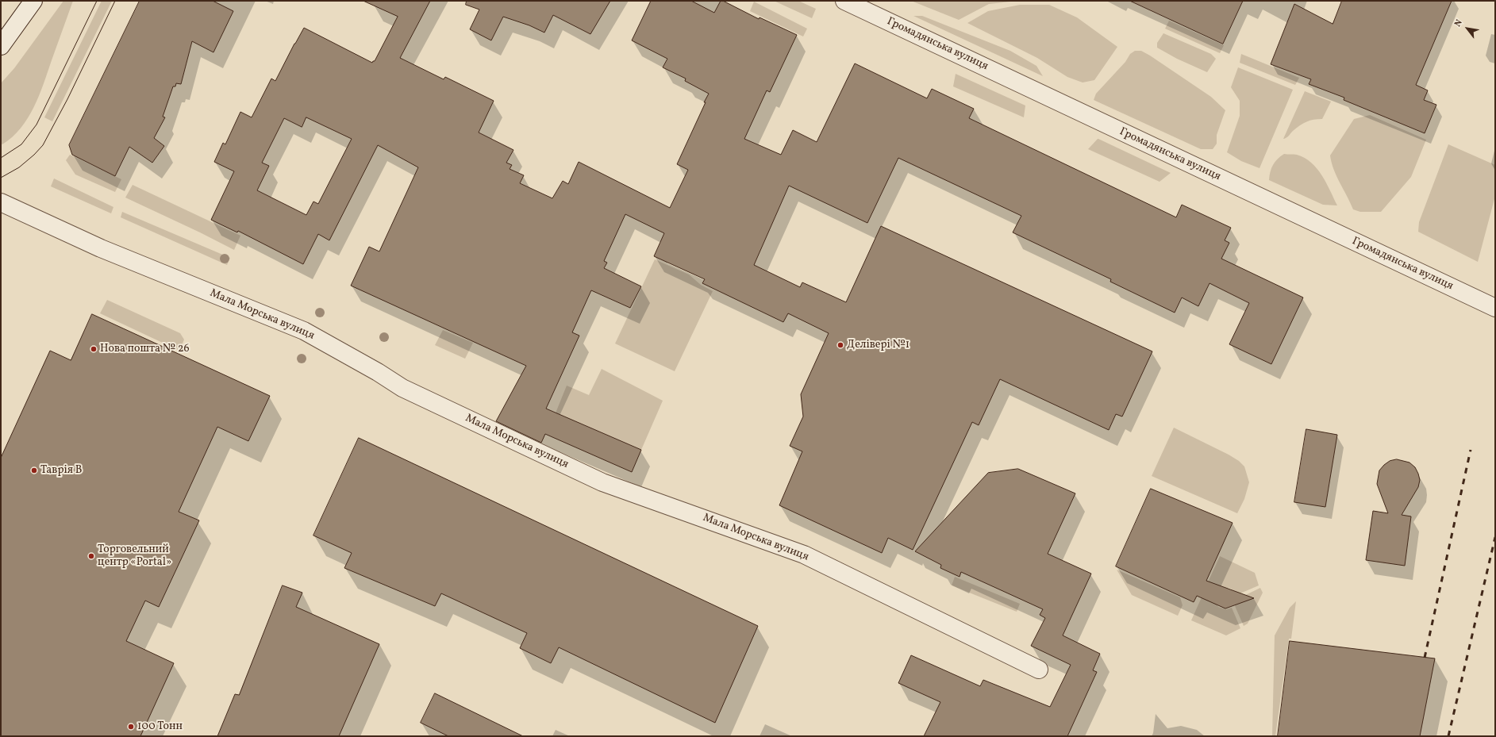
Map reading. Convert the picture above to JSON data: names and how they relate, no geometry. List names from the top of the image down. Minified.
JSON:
{"streets":{"street":["Громадянська вулиця","Мала Морська вулиця"]},"places":["Делівері №1","Нова пошта № 26","Таврія В","Торговельний центр «Portal»","100 Тонн"],"north":"top left"}
